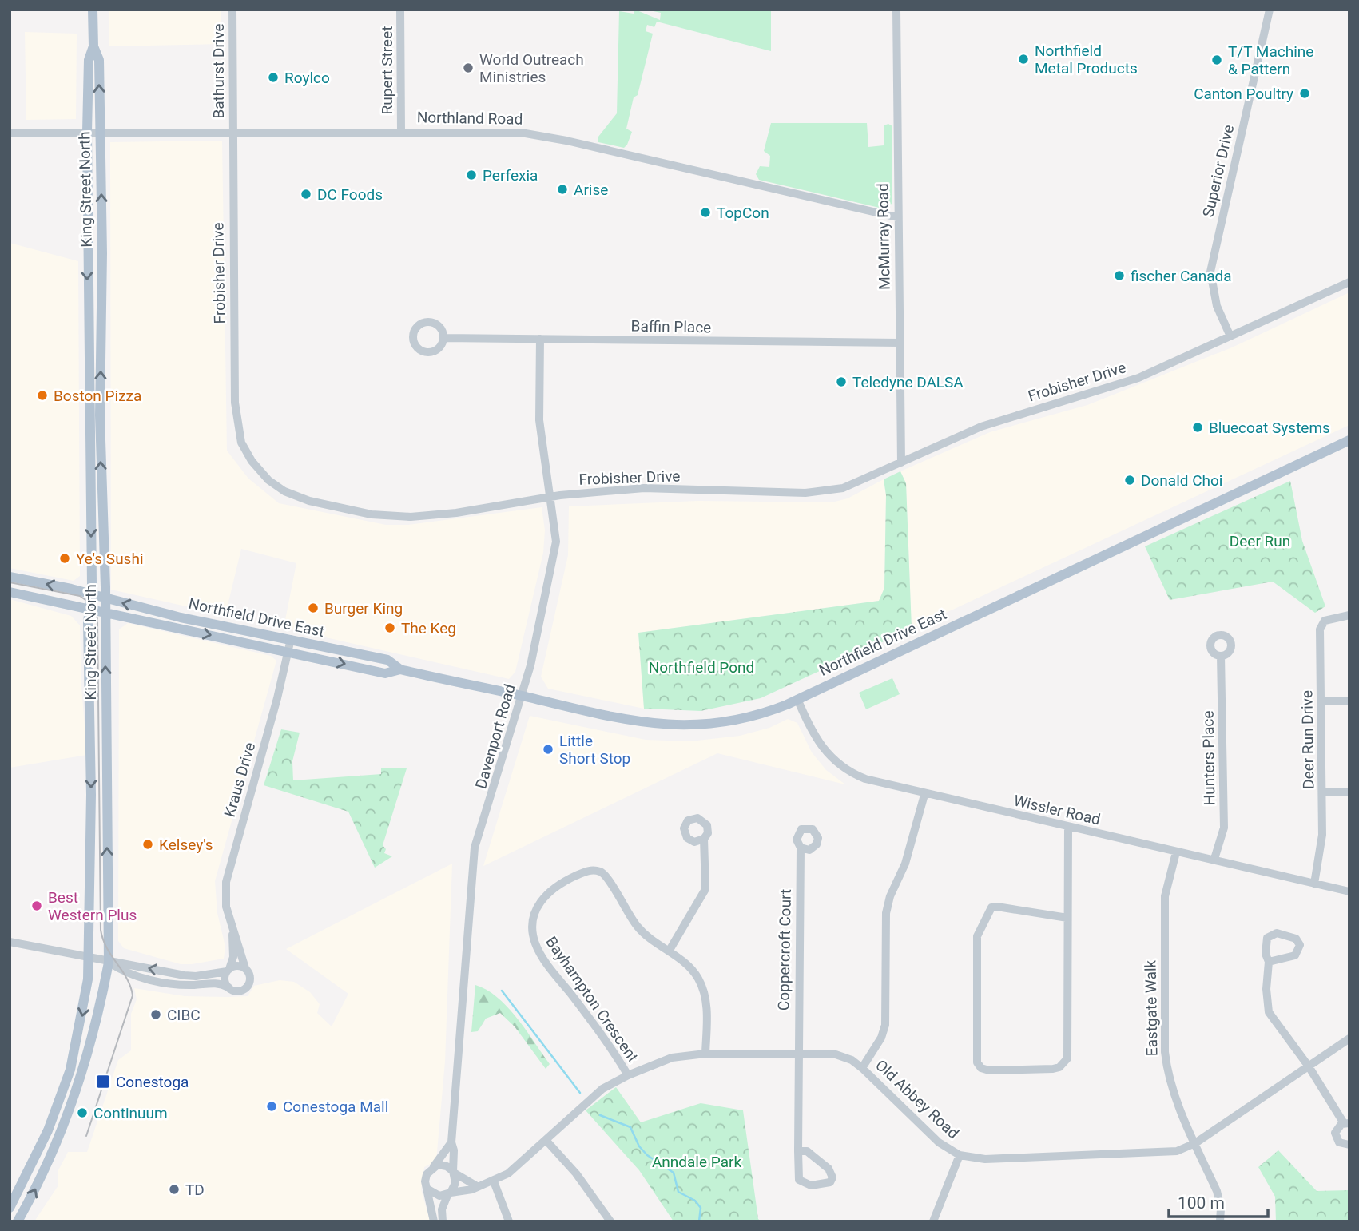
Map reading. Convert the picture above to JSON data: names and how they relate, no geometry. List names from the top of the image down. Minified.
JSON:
{"streets":{"main road":["King Street North","Northfield Drive East"],"street":["Rupert Street","Bathurst Drive","Northland Road","Superior Drive","McMurray Road","Frobisher Drive","Baffin Place","Davenport Road","Deer Run Drive","Hunters Place","Kraus Drive","Wissler Road","Coppercroft Court","Bayhampton Crescent","Eastgate Walk","Old Abbey Road"]},"crossings":[["Rupert Street","Northland Road"],["Bathurst Drive","Northland Road"],["Bathurst Drive","Frobisher Drive"],["Northland Road","King Street North"],["Northland Road","McMurray Road"],["Northland Road","Frobisher Drive"],["Superior Drive","Frobisher Drive"],["King Street North","Northfield Drive East"],["McMurray Road","Frobisher Drive"],["McMurray Road","Baffin Place"],["Frobisher Drive","Davenport Road"],["Baffin Place","Davenport Road"],["Northfield Drive East","Davenport Road"],["Northfield Drive East","Kraus Drive"],["Northfield Drive East","Wissler Road"],["Davenport Road","Old Abbey Road"],["Deer Run Drive","Wissler Road"],["Hunters Place","Wissler Road"],["Wissler Road","Eastgate Walk"],["Coppercroft Court","Old Abbey Road"],["Bayhampton Crescent","Old Abbey Road"],["Eastgate Walk","Old Abbey Road"]],"parks":["Deer Run","Northfield Pond","Anndale Park"],"places":{"other":["Northfield Metal Products","T/T Machine & Pattern","World Outreach Ministries","Roylco","Canton Poultry","Perfexia","Arise","DC Foods","TopCon","fischer Canada","Teledyne DALSA","Boston Pizza","Bluecoat Systems","Donald Choi","Ye's Sushi","Burger King","The Keg","Little Short Stop","Kelsey's","Best Western Plus","CIBC","Conestoga Mall","Continuum","TD"],"transit":["Conestoga"]},"scale_bar":"100 m"}
